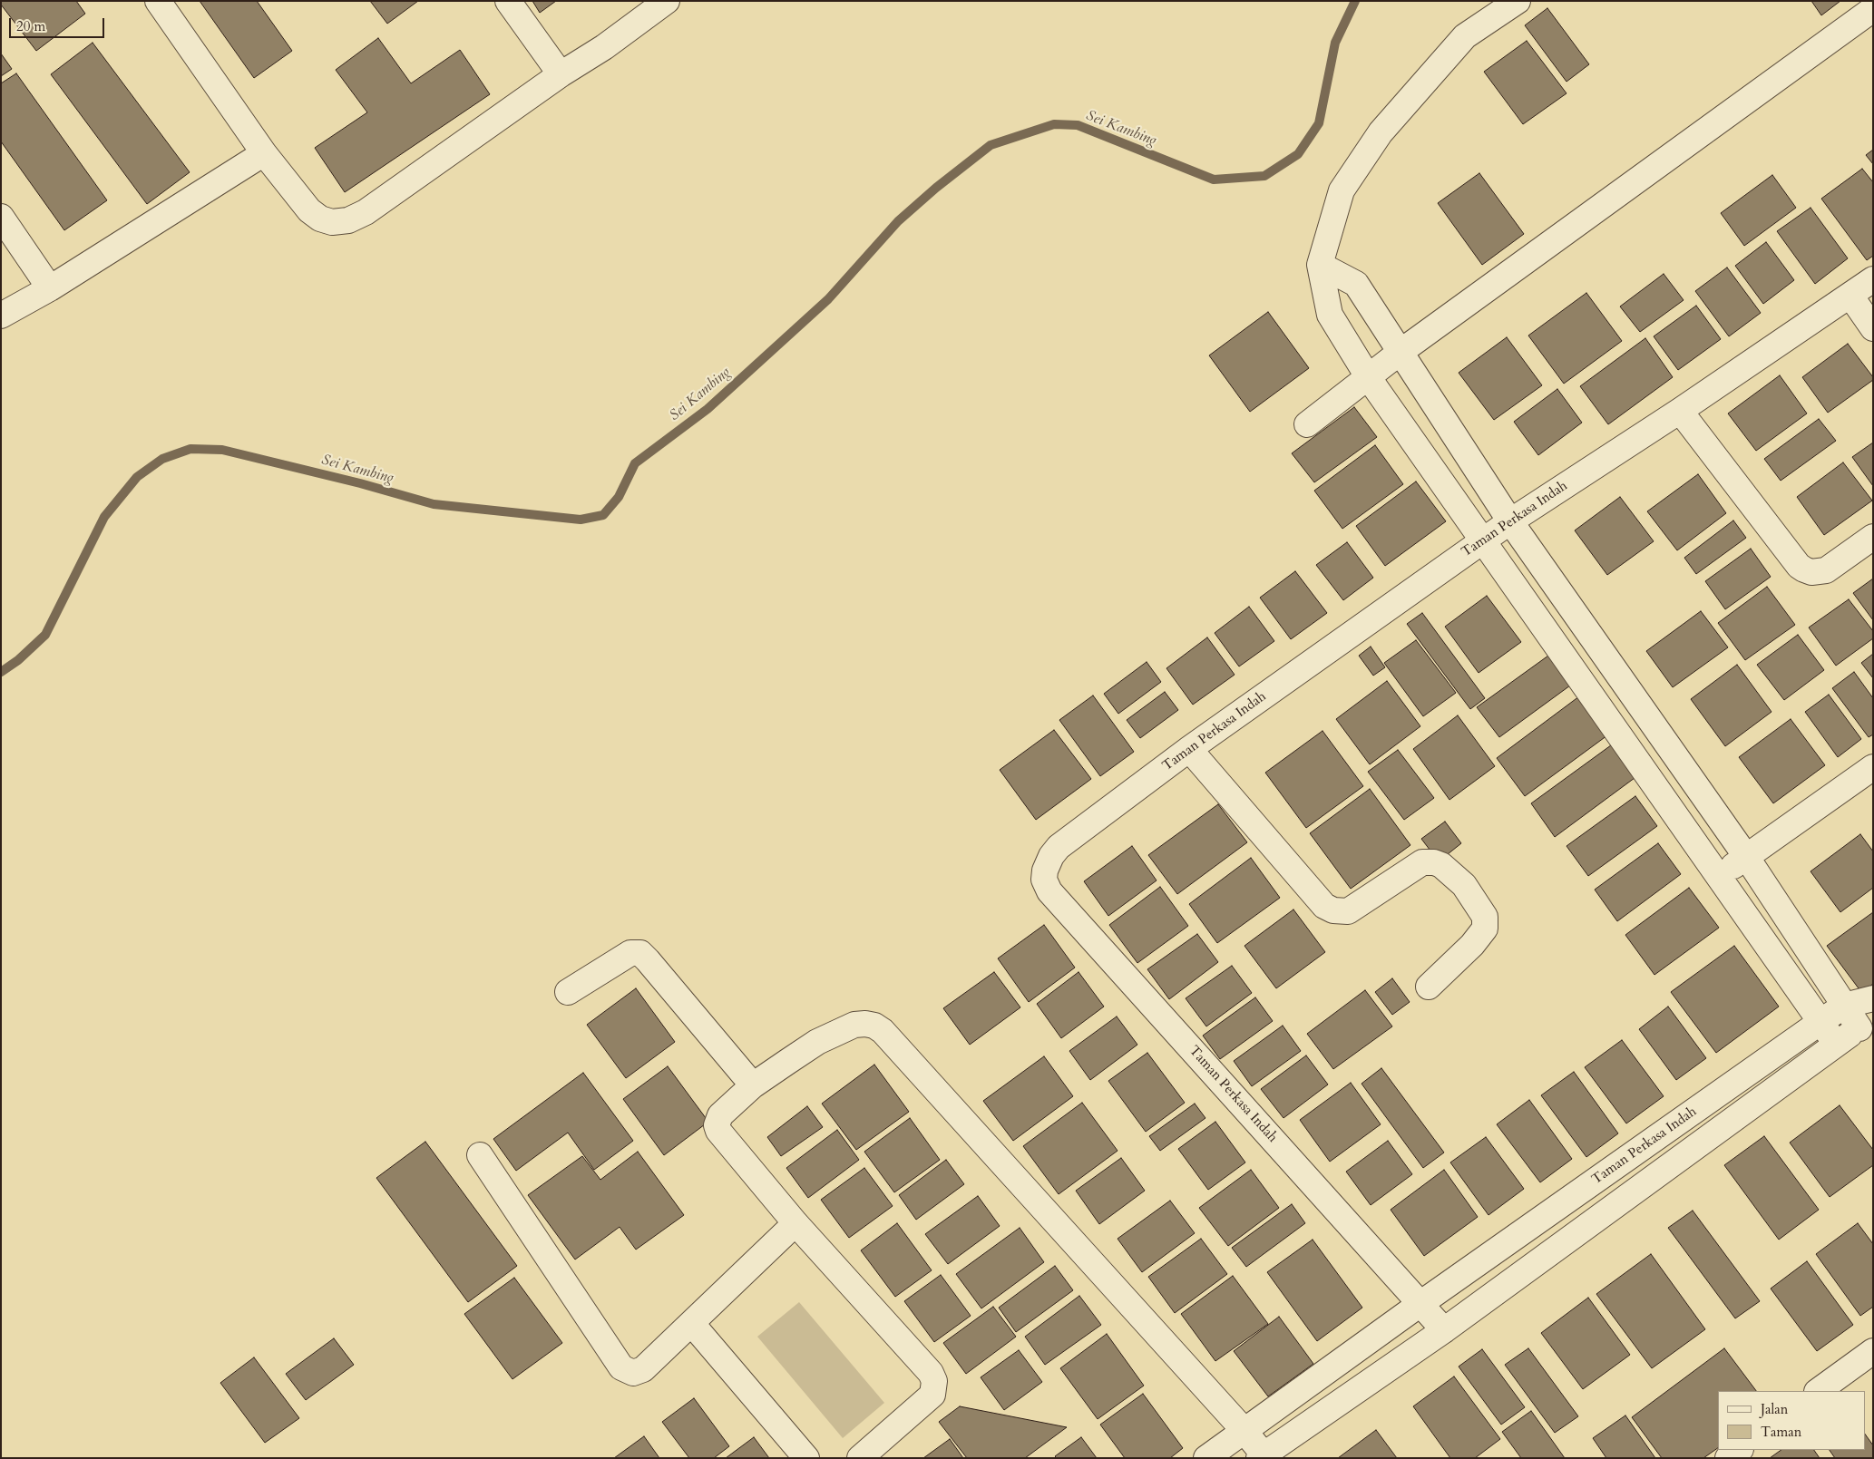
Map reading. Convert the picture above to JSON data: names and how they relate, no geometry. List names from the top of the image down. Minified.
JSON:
{"streets":{"street":["Taman Perkasa Indah"]},"water":["Sei Kambing"],"legend":["Jalan","Taman"],"scale_bar":"20 m"}
